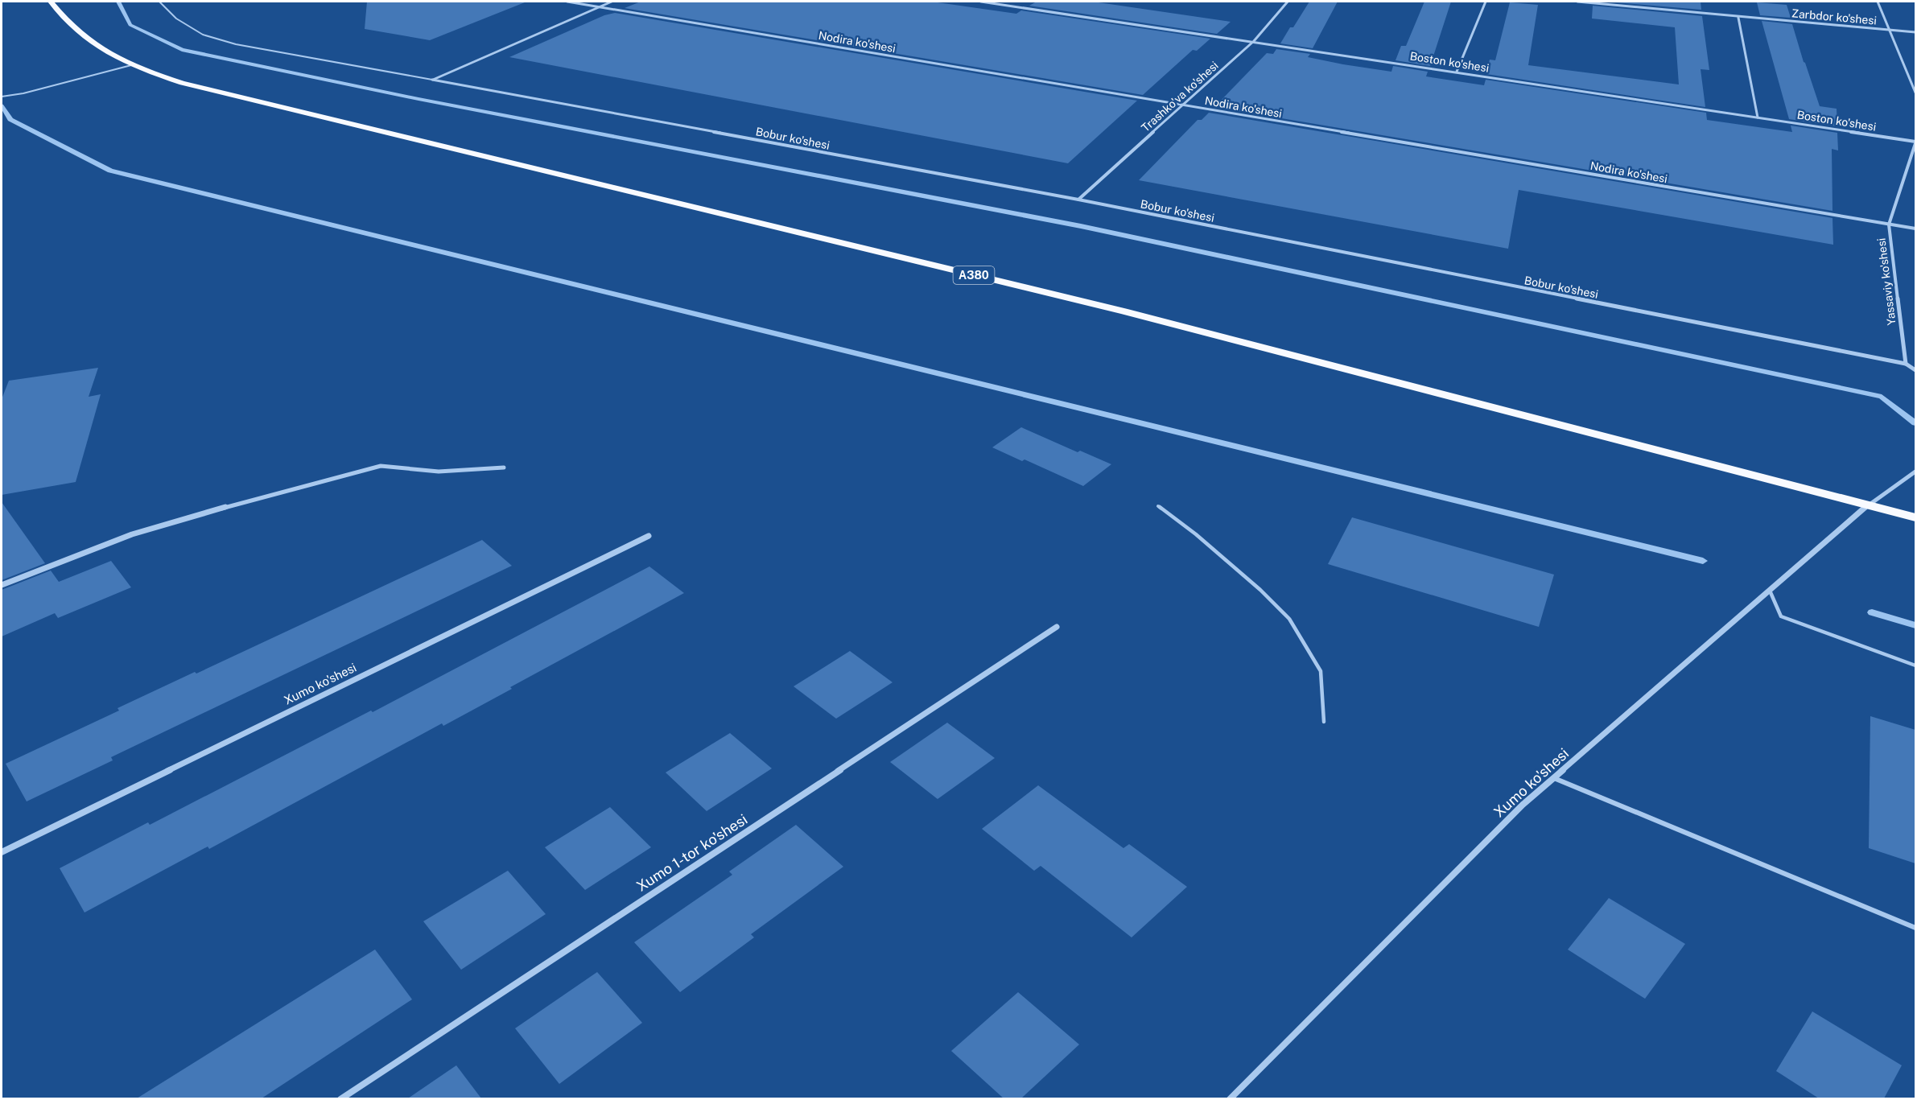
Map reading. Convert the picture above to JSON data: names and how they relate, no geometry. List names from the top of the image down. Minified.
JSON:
{"streets":{"highway":["A380"],"street":["Zarbdor ko'shesi","Nodira ko'shesi","Boston ko'shesi","Trashko'va ko'shesi","Bobur ko'shesi","Yassaviy ko'shesi","Xumo ko'shesi","Xumo 1-tor ko'shesi"]},"crossings":[["Nodira ko'shesi","Trashko'va ko'shesi"],["Nodira ko'shesi","Yassaviy ko'shesi"],["Boston ko'shesi","Trashko'va ko'shesi"],["Boston ko'shesi","Yassaviy ko'shesi"],["Trashko'va ko'shesi","Bobur ko'shesi"],["Bobur ko'shesi","Yassaviy ko'shesi"],["A380","Xumo ko'shesi"]]}
